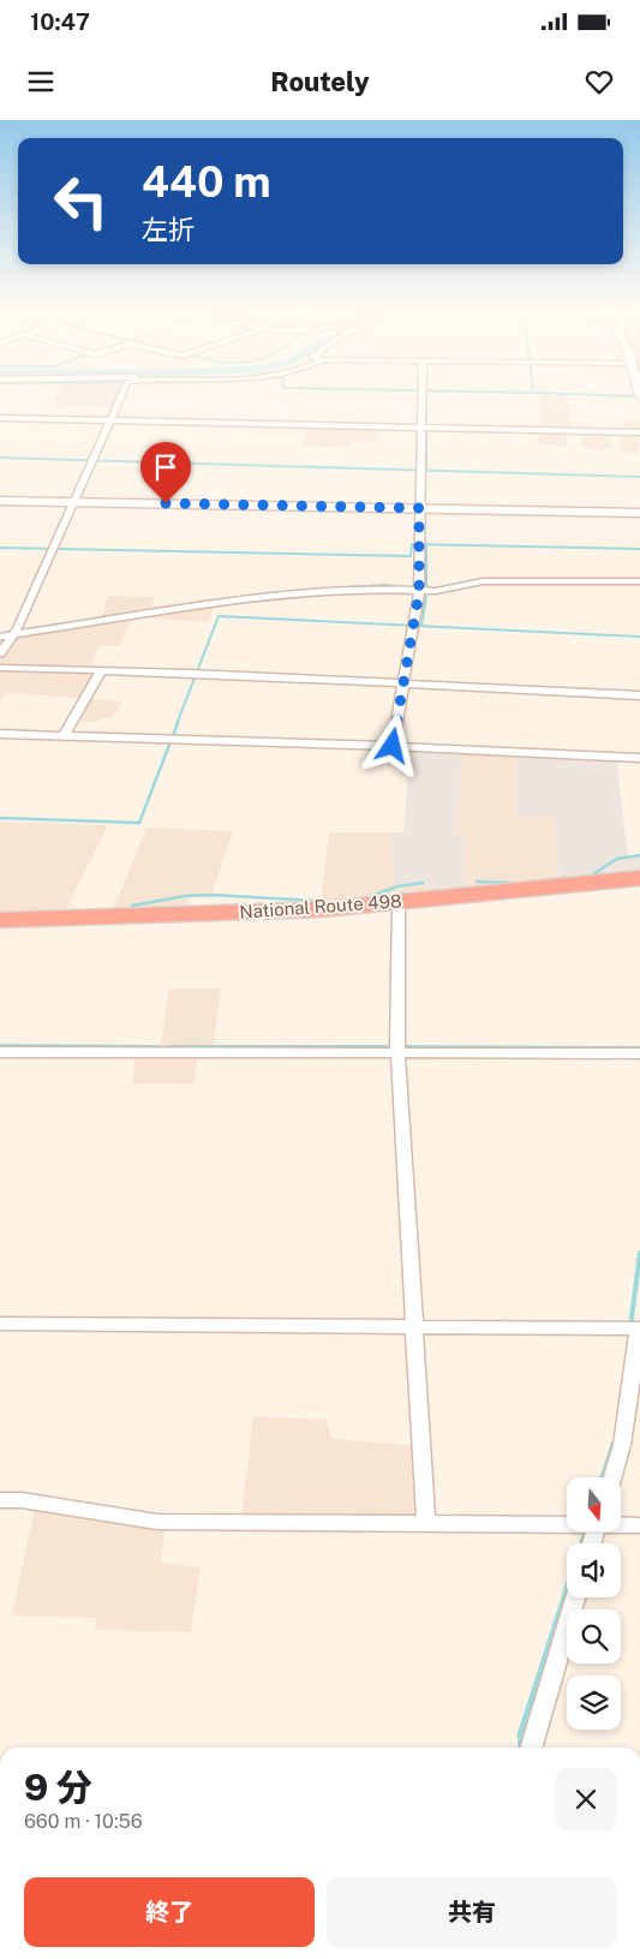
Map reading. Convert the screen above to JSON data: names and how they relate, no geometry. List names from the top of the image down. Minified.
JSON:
{"streets":{"highway":["National Route 498"]},"north":"bottom","page":{"status":"10:47","header":"Routely","turn":["440 m","左折"],"heading":["9 分","660 m · 10:56"],"buttons":["終了","共有"]}}
